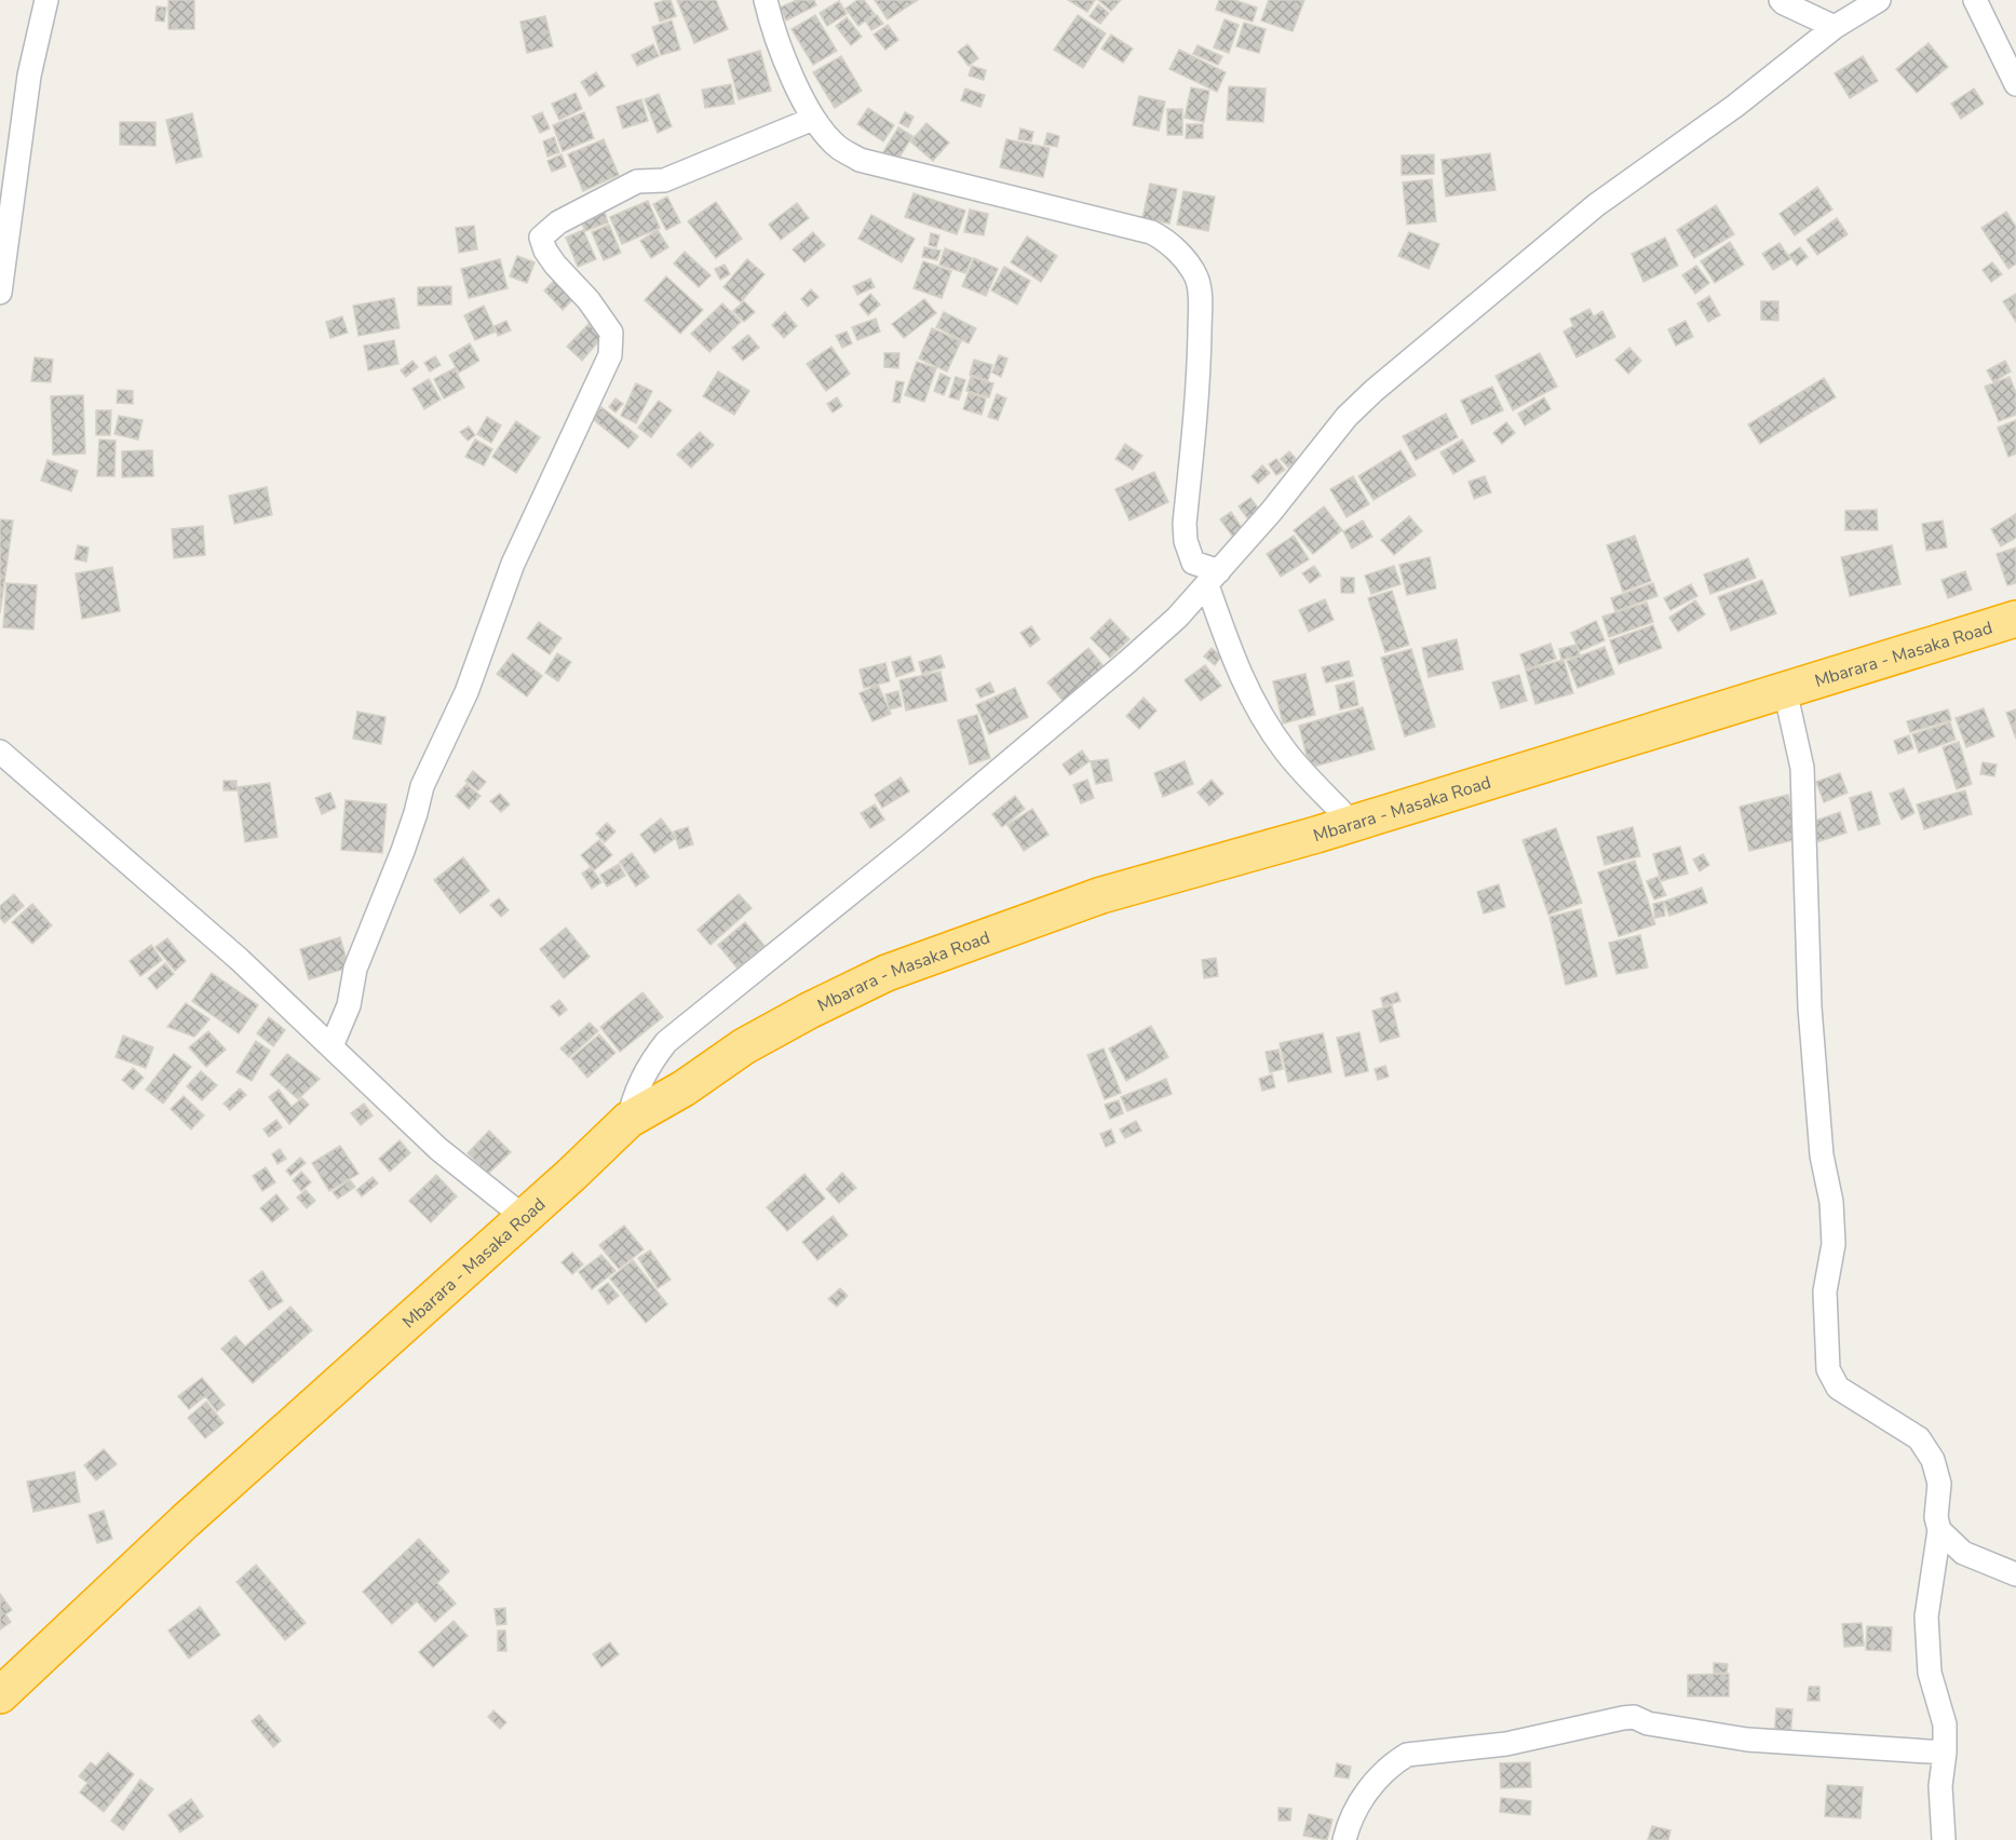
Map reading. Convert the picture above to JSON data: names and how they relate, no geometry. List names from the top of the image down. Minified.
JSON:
{"streets":{"highway":["Mbarara - Masaka Road"]}}
